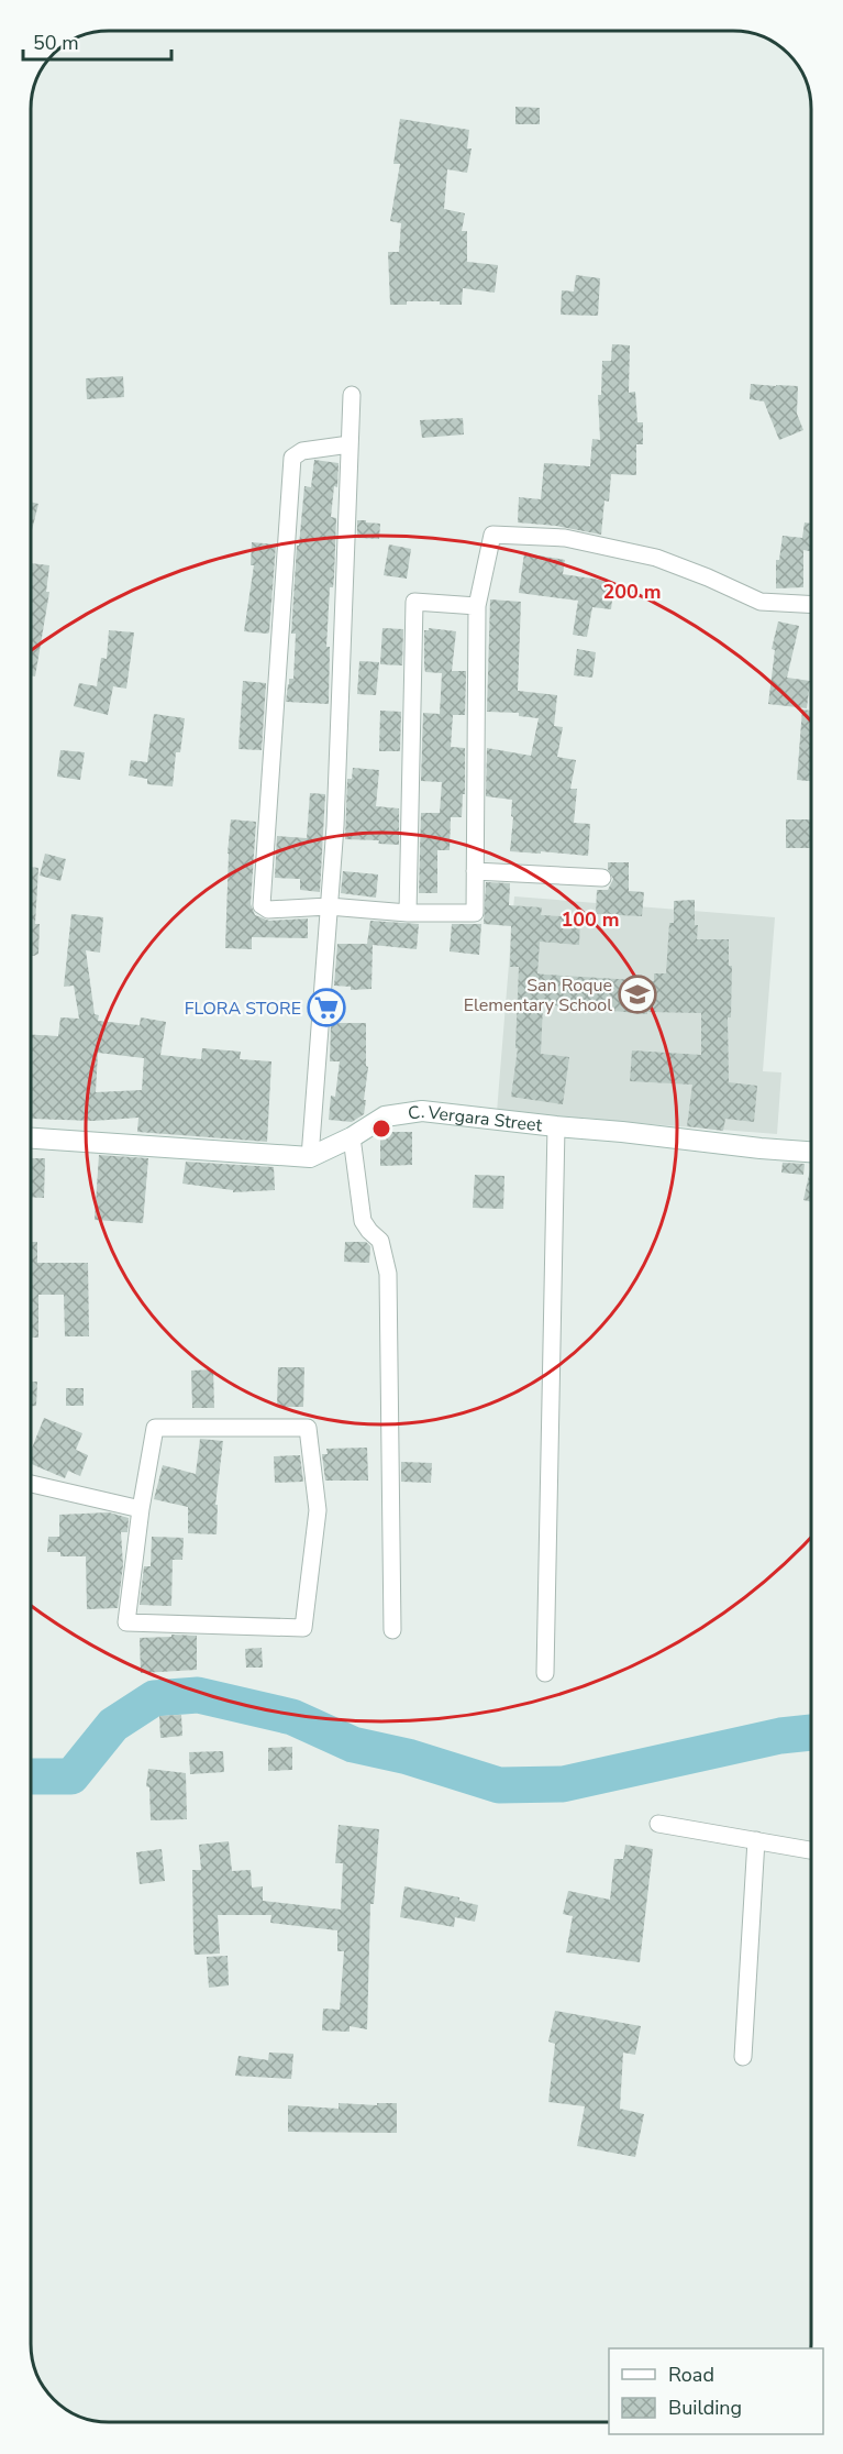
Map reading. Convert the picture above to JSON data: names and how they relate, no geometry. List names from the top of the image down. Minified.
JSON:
{"streets":{"street":["C. Vergara Street"]},"places":{"school or university":["San Roque Elementary School"],"supermarket":["FLORA STORE"]},"legend":["Road","Building"],"scale_bar":"50 m","rings":["200 m","100 m"]}
